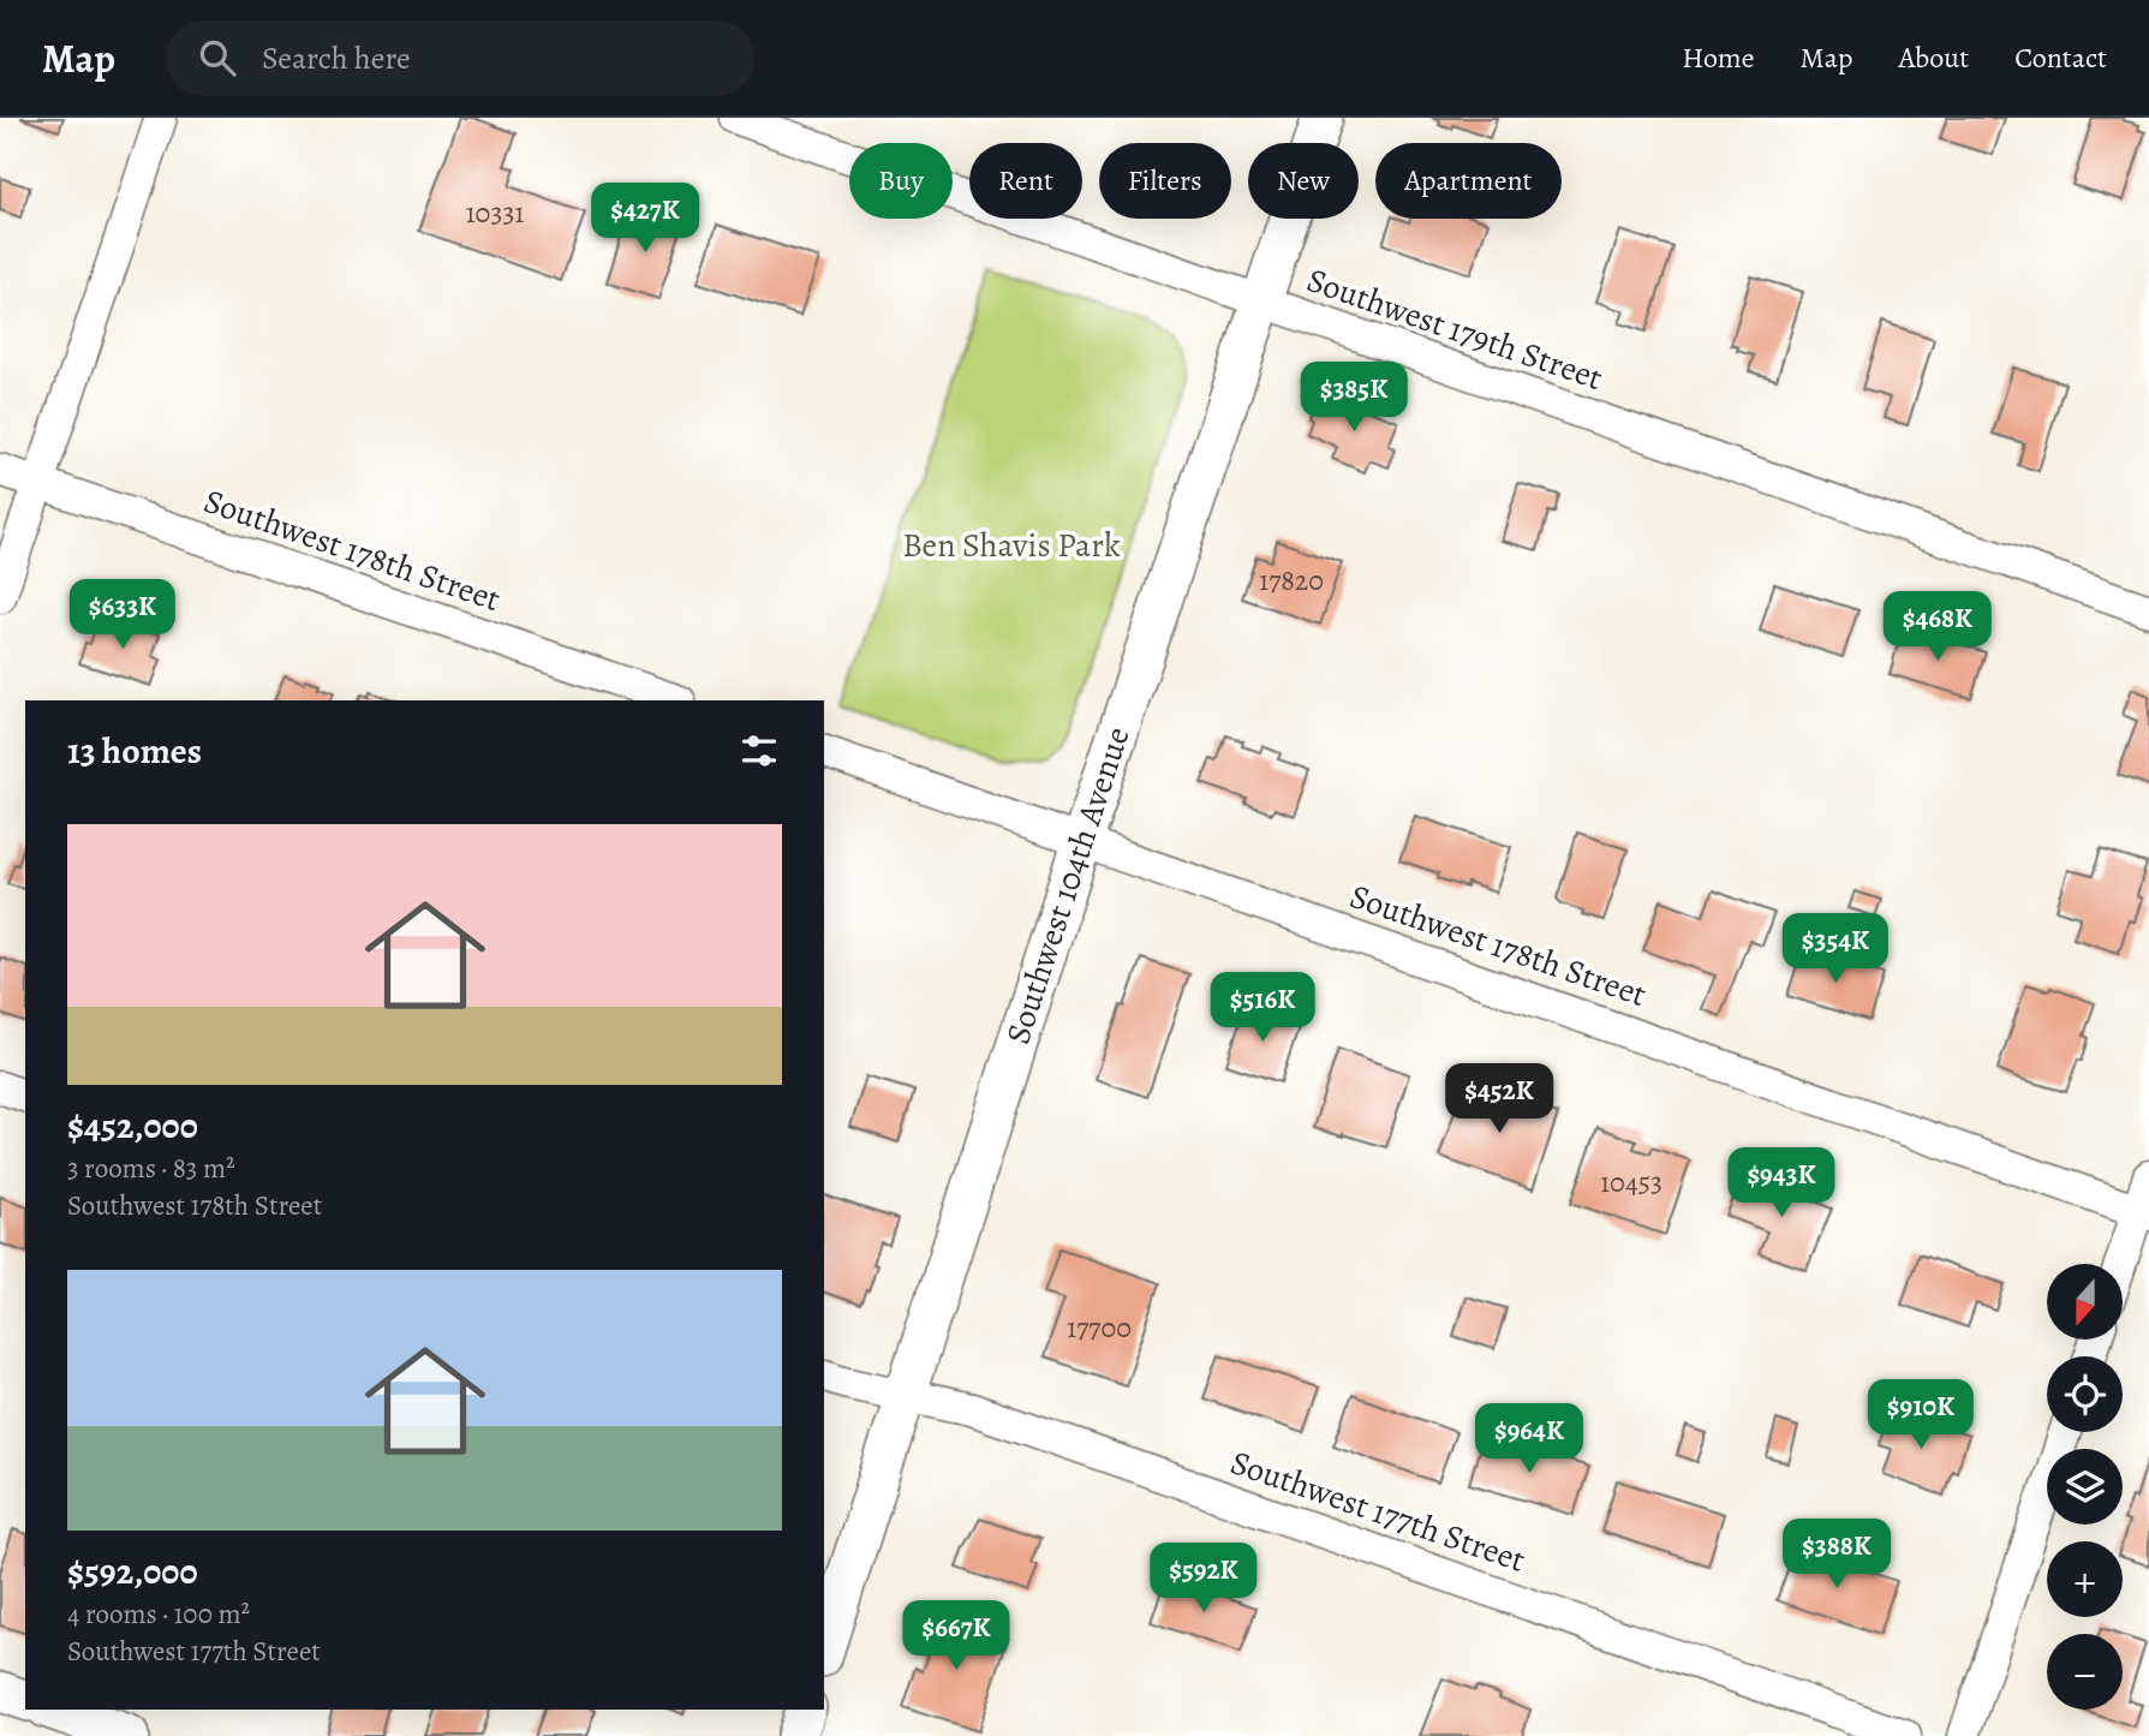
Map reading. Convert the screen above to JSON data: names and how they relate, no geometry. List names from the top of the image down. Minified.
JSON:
{"streets":{"street":["Southwest 179th Street","Southwest 178th Street","Southwest 104th Avenue","Southwest 177th Street"]},"crossings":[["Southwest 179th Street","Southwest 104th Avenue"],["Southwest 178th Street","Southwest 104th Avenue"],["Southwest 104th Avenue","Southwest 177th Street"]],"parks":["Ben Shavis Park"],"house_numbers":["10331","17820","10453","17700"],"north":"bottom","page":{"header":"Map","search":"Search here","nav":["Home","Map","About","Contact"],"chip":["Buy","Rent","Filters","New","Apartment"],"price":["$427K","$385K","$633K","$468K","$354K","$516K","$452K","$943K","$910K","$964K","$388K","$592K","$667K"],"heading":"13 homes","list":[{"name":"$452,000","note":"3 rooms · 83 m² · Southwest 178th Street"},{"name":"$592,000","note":"4 rooms · 100 m² · Southwest 177th Street"}],"map_buttons":["+","−"]}}
